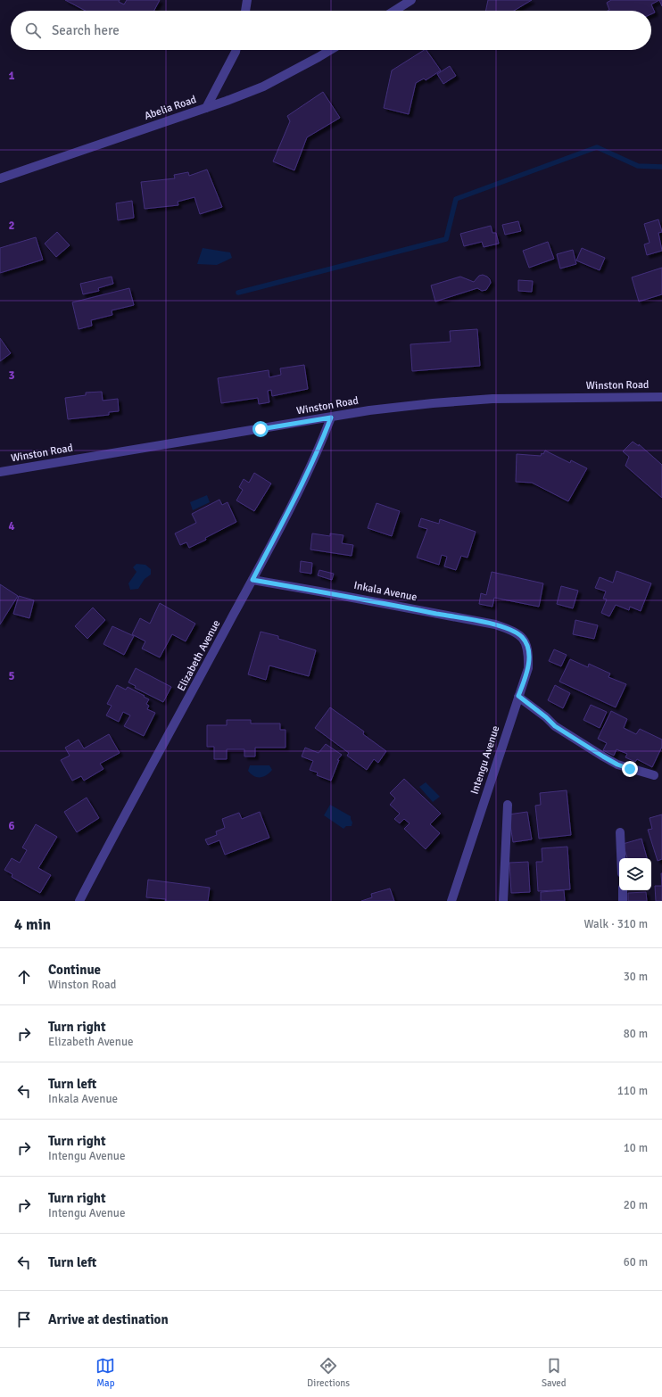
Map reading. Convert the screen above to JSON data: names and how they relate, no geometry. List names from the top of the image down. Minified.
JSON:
{"streets":{"street":["Abelia Road","Winston Road","Inkala Avenue","Elizabeth Avenue","Intengu Avenue"]},"crossings":[["Winston Road","Elizabeth Avenue"],["Inkala Avenue","Elizabeth Avenue"],["Inkala Avenue","Intengu Avenue"]],"page":{"search":"Search here","heading":["4 min","Walk · 310 m"],"list":[["Continue","Winston Road","30 m"],["Turn right","Elizabeth Avenue","80 m"],["Turn left","Inkala Avenue","110 m"],["Turn right","Intengu Avenue","10 m"],["Turn right","Intengu Avenue","20 m"],["Turn left","60 m"],"Arrive at destination"],"nav":["Map","Directions","Saved"]},"grid":{"rows":["1","2","3","4","5","6"]}}
